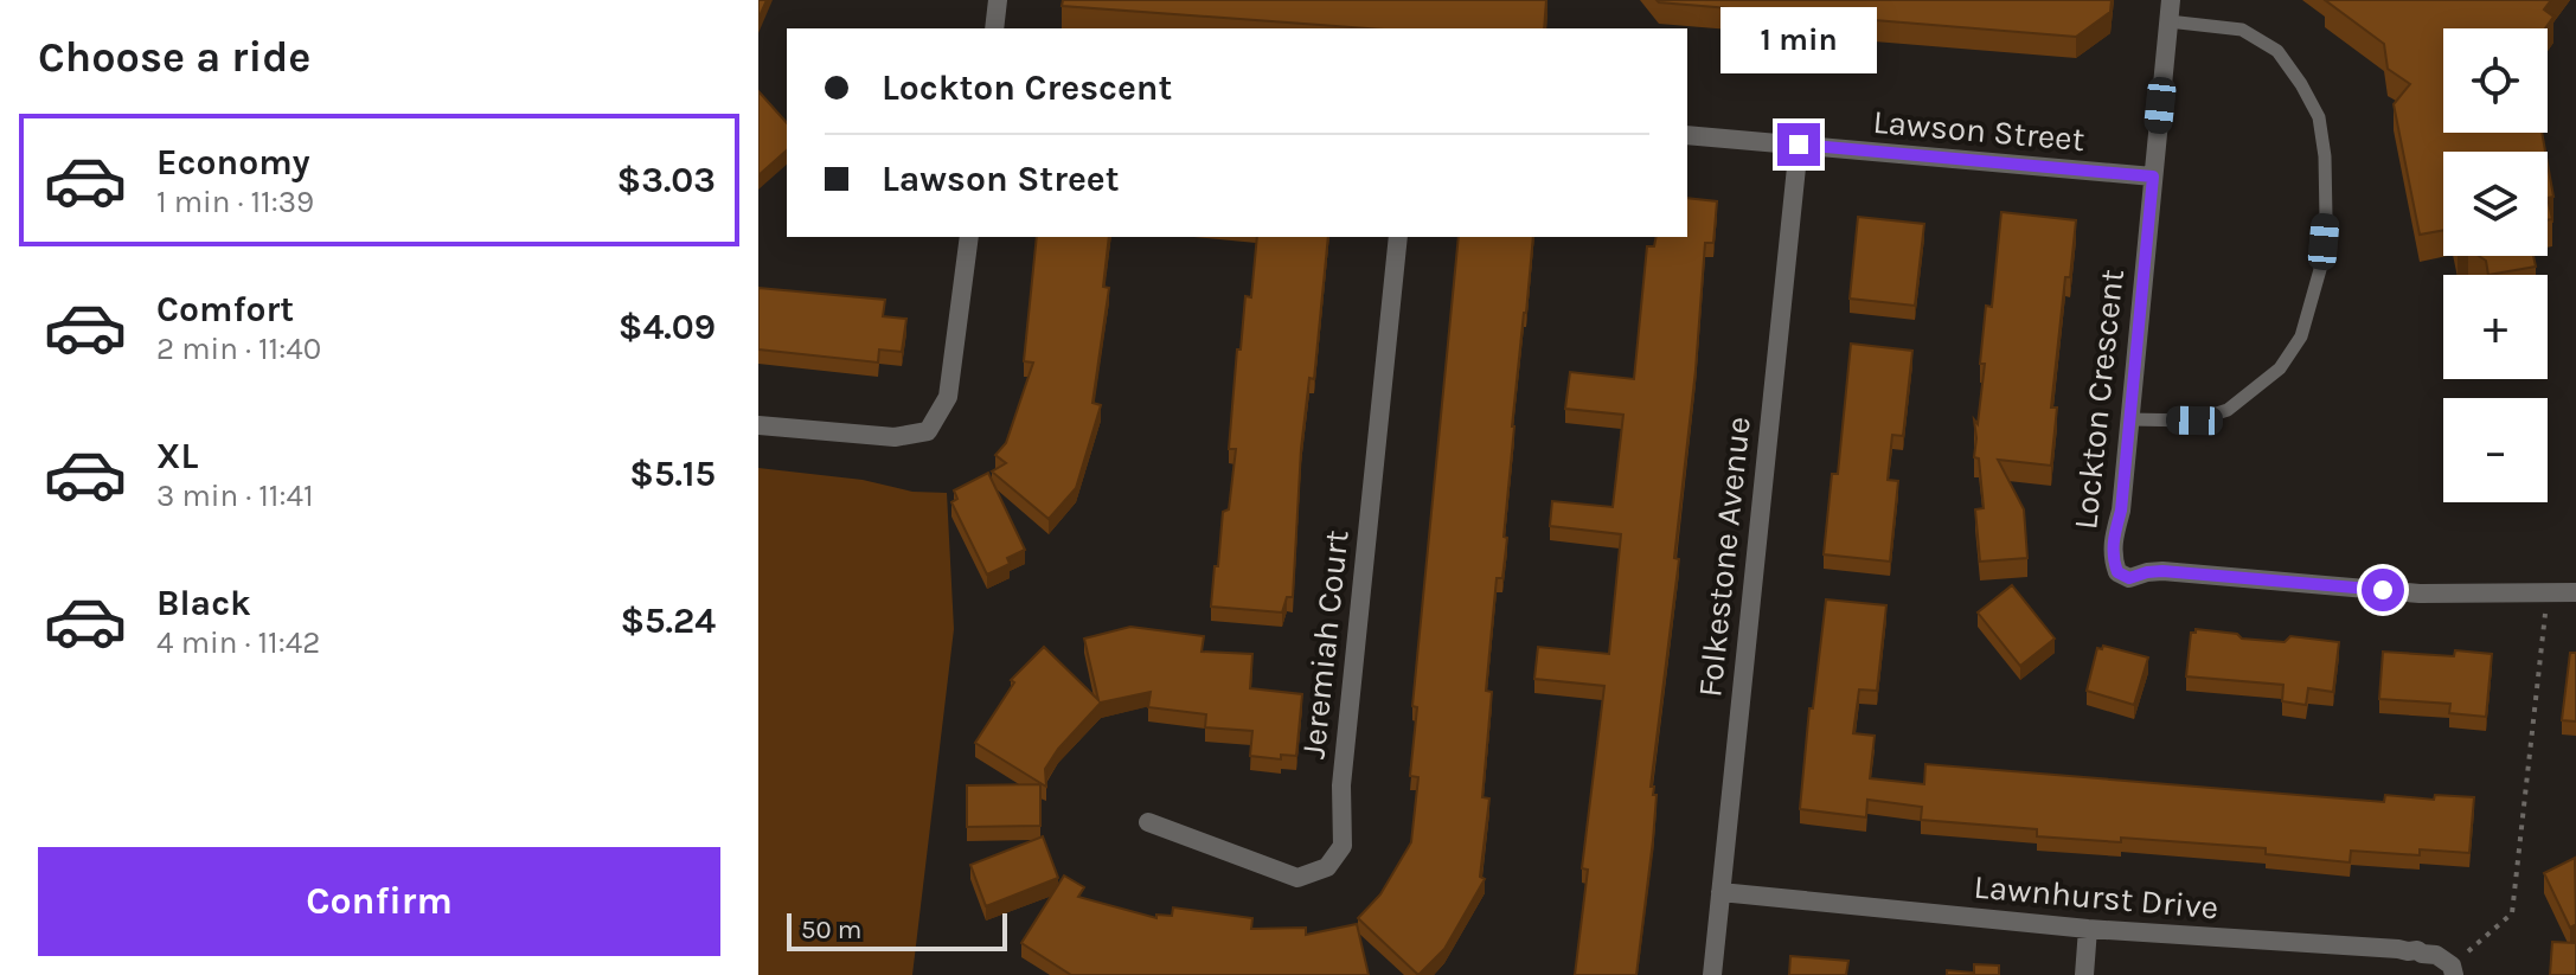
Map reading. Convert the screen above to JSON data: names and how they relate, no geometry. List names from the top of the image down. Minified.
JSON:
{"streets":{"street":["Lawson Street","Lockton Crescent","Folkestone Avenue","Jeremiah Court","Lawnhurst Drive"]},"crossings":[["Lawson Street","Lockton Crescent"],["Lawson Street","Folkestone Avenue"],["Folkestone Avenue","Lawnhurst Drive"]],"scale_bar":"50 m","page":{"heading":"Choose a ride","bubble":"1 min","map_buttons":["+","−"],"banner":["Lockton Crescent","Lawson Street"],"list":[{"name":"Economy","note":"1 min · 11:39","value":"$3.03"},{"name":"Comfort","note":"2 min · 11:40","value":"$4.09"},{"name":"XL","note":"3 min · 11:41","value":"$5.15"},{"name":"Black","note":"4 min · 11:42","value":"$5.24"}],"buttons":"Confirm","scale":"50 m"}}
